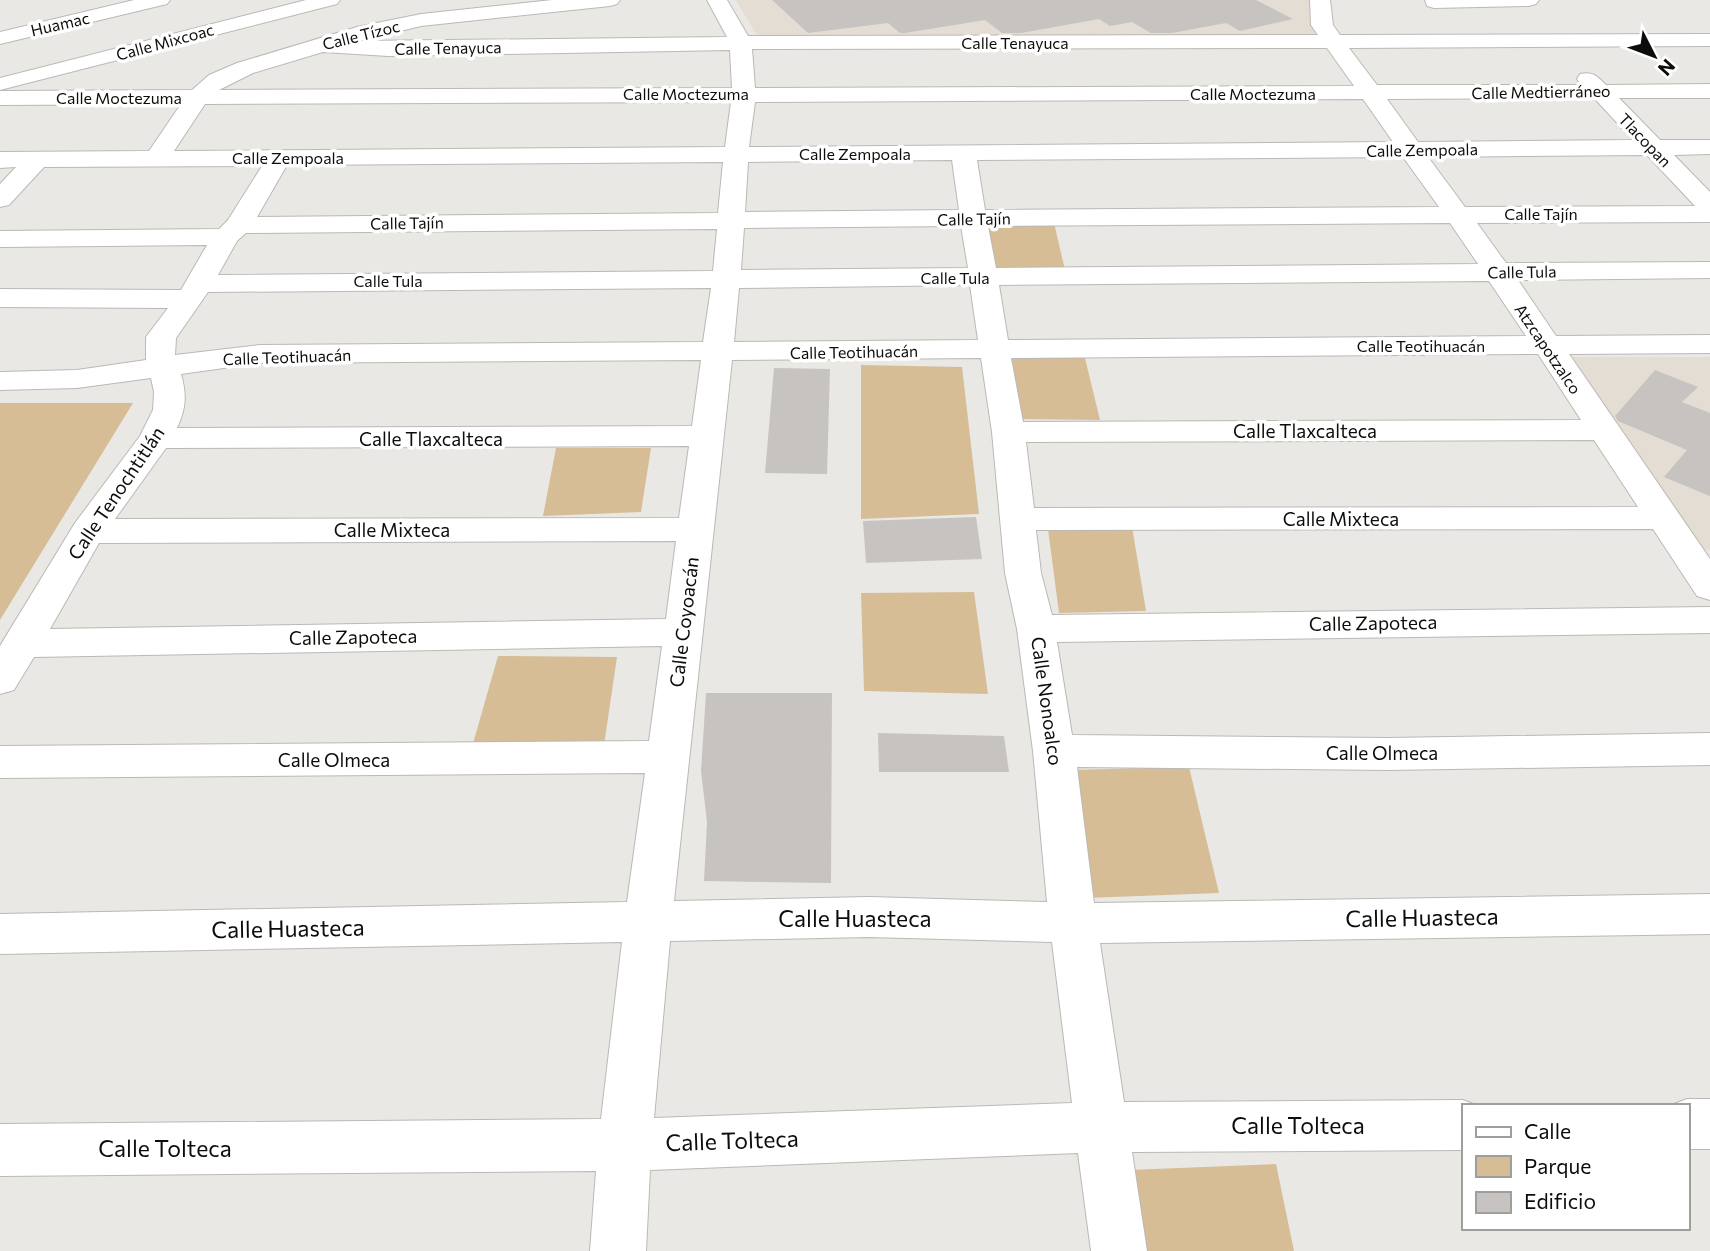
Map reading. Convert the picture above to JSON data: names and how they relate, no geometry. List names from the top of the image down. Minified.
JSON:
{"streets":{"street":["Huamac","Calle Tízoc","Calle Mixcoac","Calle Tenayuca","Calle Medtierráneo","Calle Moctezuma","Tlacopan","Calle Zempoala","Calle Tajín","Calle Tula","Calle Teotihuacán","Atzcapotzalco","Calle Tlaxcalteca","Calle Tenochtitlán","Calle Mixteca","Calle Coyoacán","Calle Zapoteca","Calle Nonoalco","Calle Olmeca","Calle Huasteca","Calle Tolteca"]},"crossings":[["Calle Tízoc","Calle Tenayuca"],["Calle Tízoc","Calle Moctezuma"],["Calle Tízoc","Calle Zempoala"],["Calle Tenayuca","Tlacopan"],["Calle Tenayuca","Atzcapotzalco"],["Calle Tenayuca","Calle Coyoacán"],["Calle Medtierráneo","Calle Moctezuma"],["Calle Medtierráneo","Tlacopan"],["Calle Medtierráneo","Atzcapotzalco"],["Calle Moctezuma","Atzcapotzalco"],["Calle Moctezuma","Calle Coyoacán"],["Tlacopan","Calle Zempoala"],["Calle Zempoala","Atzcapotzalco"],["Calle Zempoala","Calle Tenochtitlán"],["Calle Zempoala","Calle Coyoacán"],["Calle Zempoala","Calle Nonoalco"],["Calle Tajín","Atzcapotzalco"],["Calle Tajín","Calle Tenochtitlán"],["Calle Tajín","Calle Coyoacán"],["Calle Tajín","Calle Nonoalco"],["Calle Tula","Atzcapotzalco"],["Calle Tula","Calle Tenochtitlán"],["Calle Tula","Calle Coyoacán"],["Calle Tula","Calle Nonoalco"],["Calle Teotihuacán","Atzcapotzalco"],["Calle Teotihuacán","Calle Tenochtitlán"],["Calle Teotihuacán","Calle Coyoacán"],["Calle Teotihuacán","Calle Nonoalco"],["Atzcapotzalco","Calle Tlaxcalteca"],["Atzcapotzalco","Calle Mixteca"],["Calle Tlaxcalteca","Calle Tenochtitlán"],["Calle Tlaxcalteca","Calle Coyoacán"],["Calle Tlaxcalteca","Calle Nonoalco"],["Calle Tenochtitlán","Calle Mixteca"],["Calle Tenochtitlán","Calle Zapoteca"],["Calle Mixteca","Calle Coyoacán"],["Calle Mixteca","Calle Nonoalco"],["Calle Coyoacán","Calle Zapoteca"],["Calle Coyoacán","Calle Olmeca"],["Calle Coyoacán","Calle Huasteca"],["Calle Coyoacán","Calle Tolteca"],["Calle Zapoteca","Calle Nonoalco"],["Calle Nonoalco","Calle Olmeca"],["Calle Nonoalco","Calle Huasteca"],["Calle Nonoalco","Calle Tolteca"]],"legend":["Calle","Parque","Edificio"],"north":"bottom right"}
